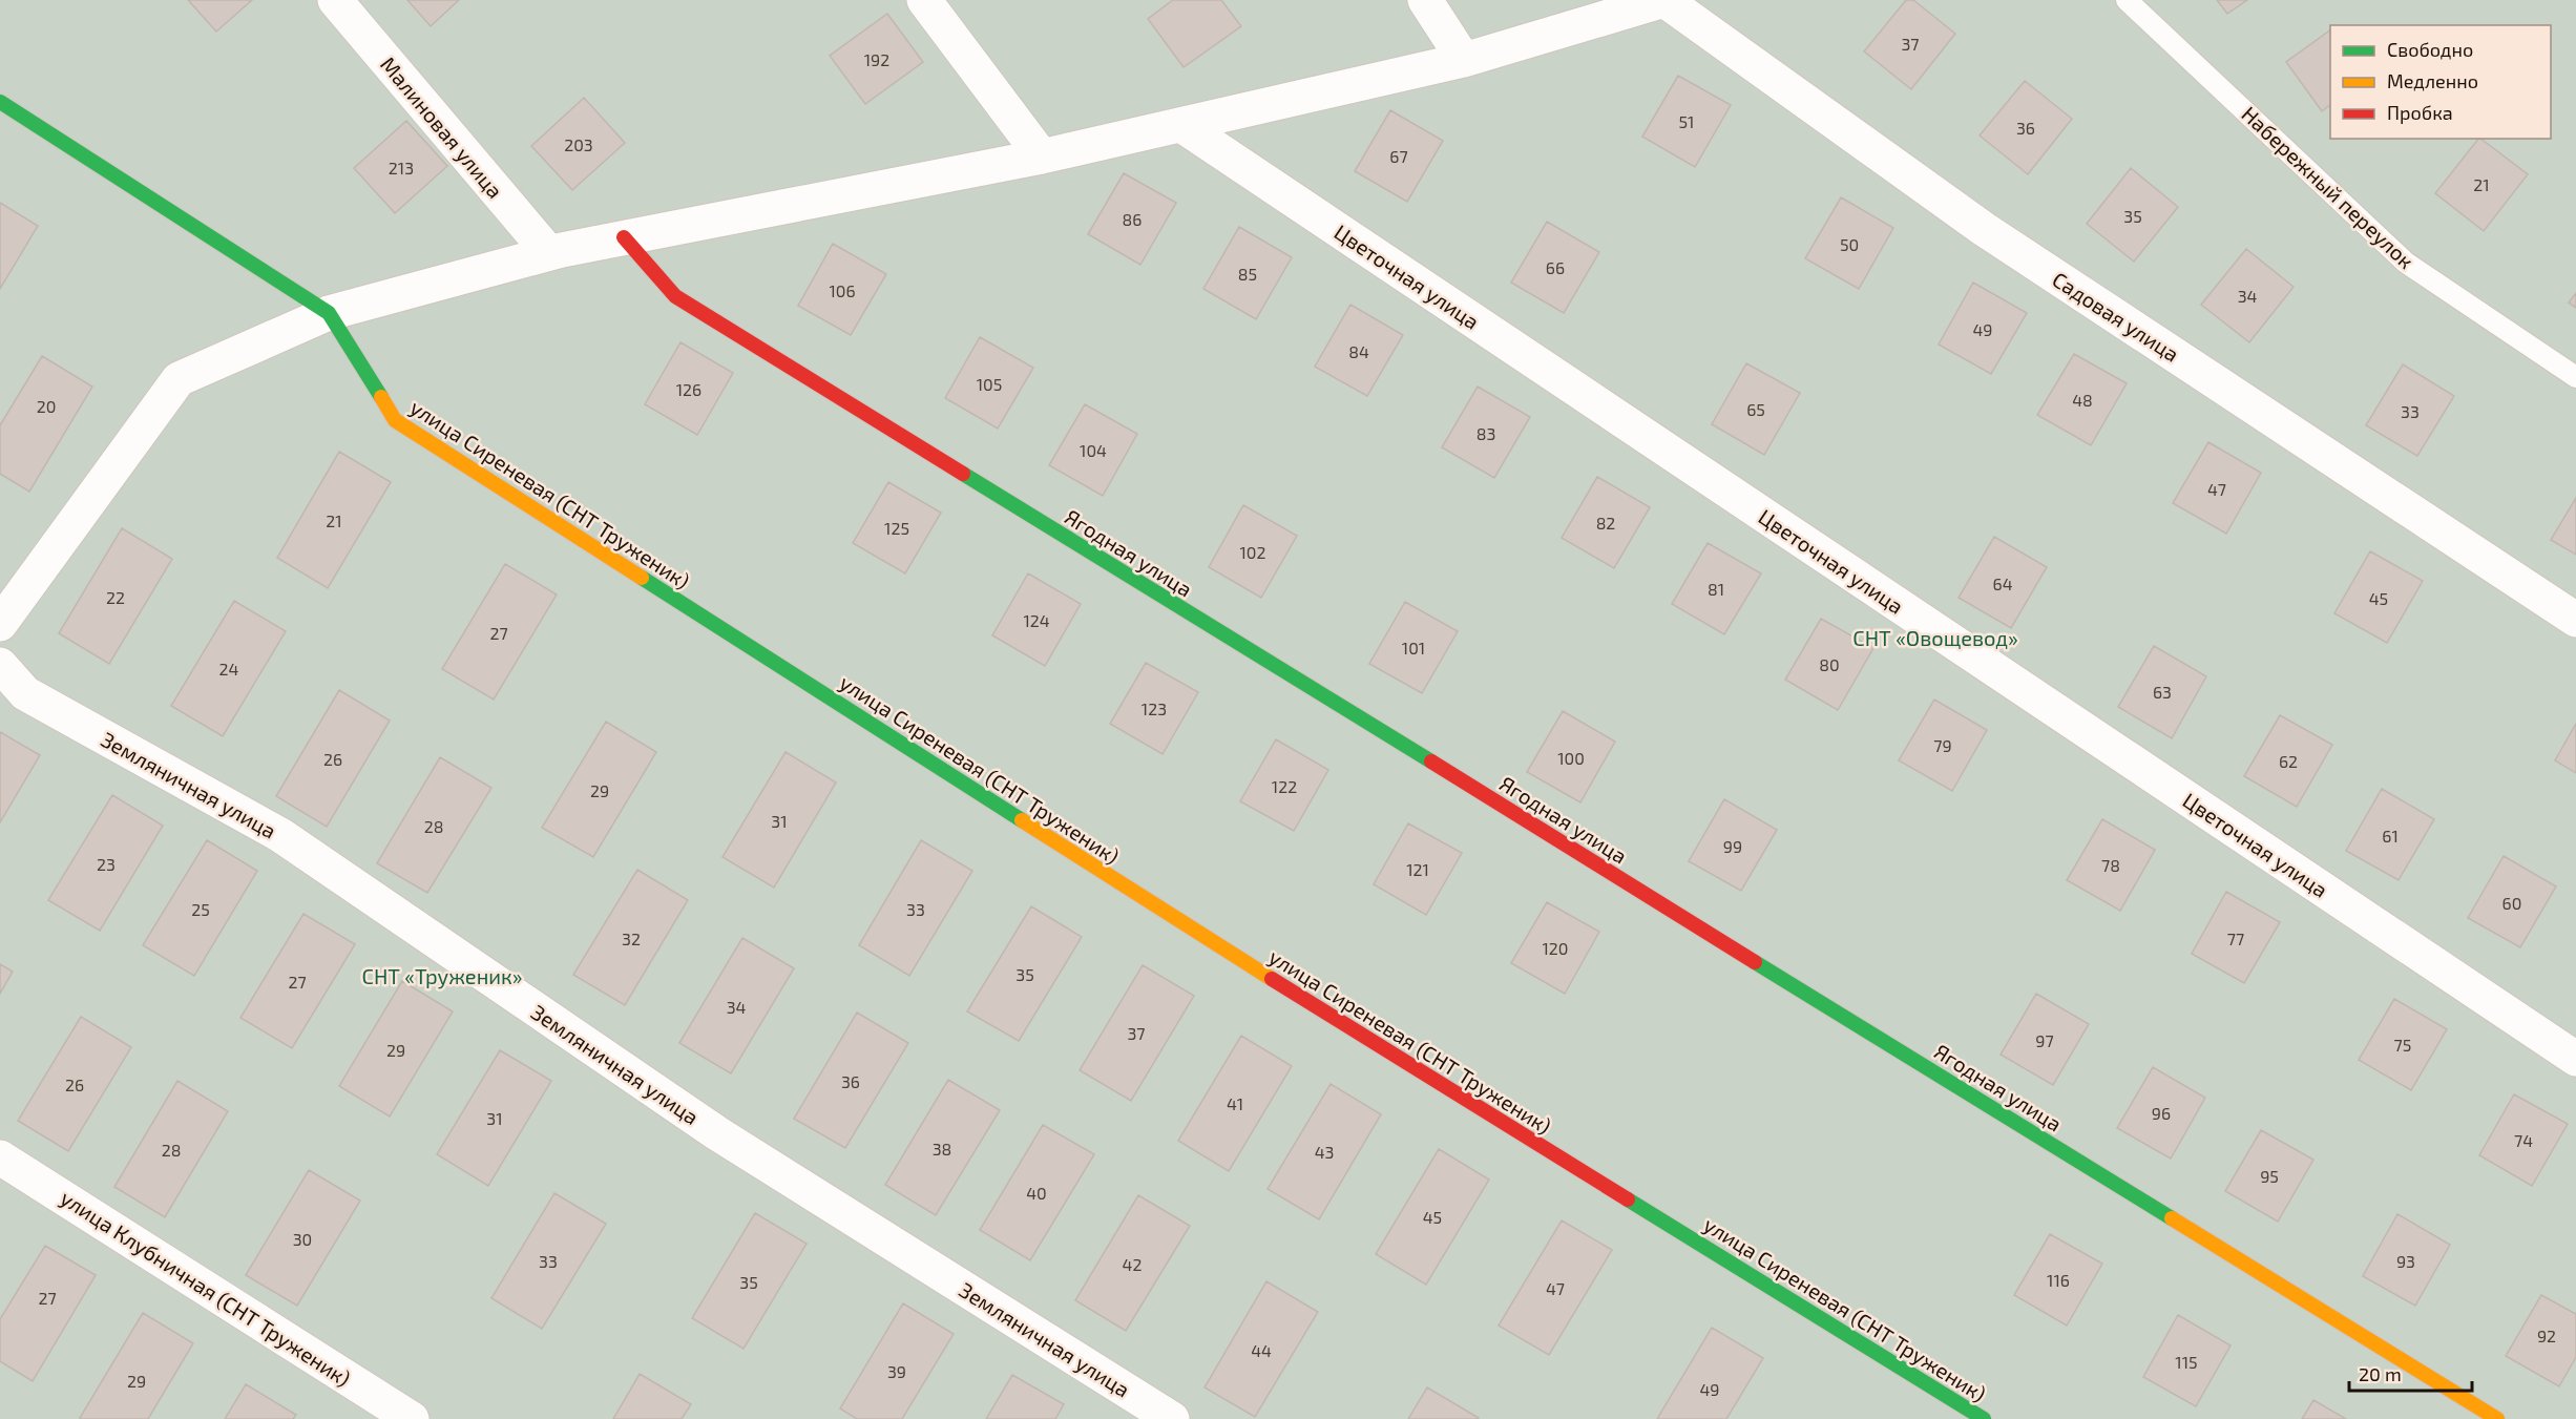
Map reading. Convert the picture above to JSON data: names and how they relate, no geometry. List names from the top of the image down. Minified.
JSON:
{"streets":{"street":["Малиновая улица","Цветочная улица","Садовая улица","улица Сиреневая (СНТ Труженик)","Ягодная улица","Земляничная улица","улица Клубничная (СНТ Труженик)"],"lane":["Набережный переулок"]},"parks":["СНТ «Овощевод»","СНТ «Труженик»"],"house_numbers":["37","192","51","36","203","67","213","21","35","86","50","66","85","106","34","49","84","105","126","48","20","65","33","83","104","47","21","82","125","102","64","81","22","45","124","27","101","80","24","63","123","79","100","26","62","122","29","31","28","61","99","23","78","121","60","25","33","32","77","120","35","27","34","37","97","75","29","36","26","41","96","31","74","38","28","43","95","40","45","30","33","93","42","116","35","47","27","92","44","115","39","29","49"],"legend":["Свободно","Медленно","Пробка"],"scale_bar":"20 m"}
